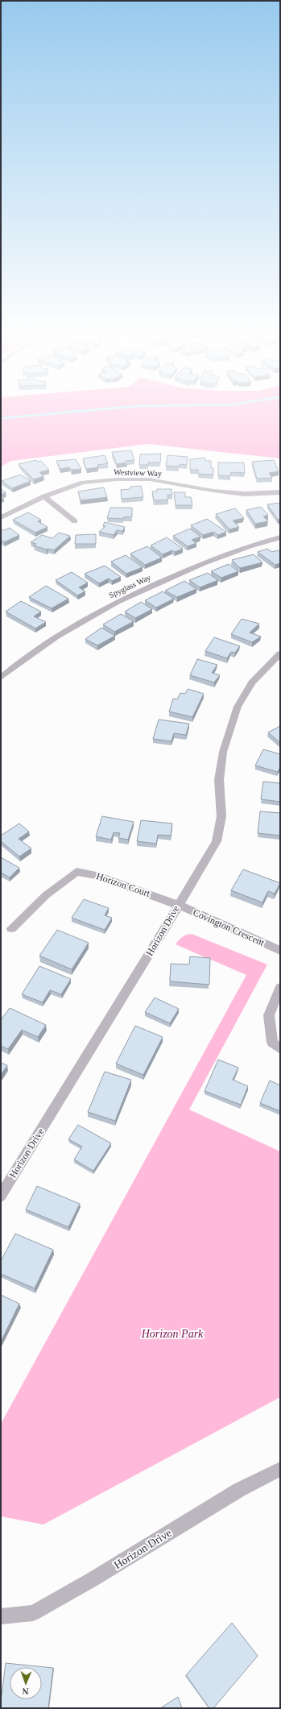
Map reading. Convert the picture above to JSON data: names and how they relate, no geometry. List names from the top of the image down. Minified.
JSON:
{"streets":{"street":["Westview Way","Spyglass Way","Horizon Court","Covington Crescent","Horizon Drive"]},"crossings":[["Horizon Court","Covington Crescent"],["Horizon Court","Horizon Drive"],["Covington Crescent","Horizon Drive"]],"parks":["Horizon Park"],"north":"bottom"}
